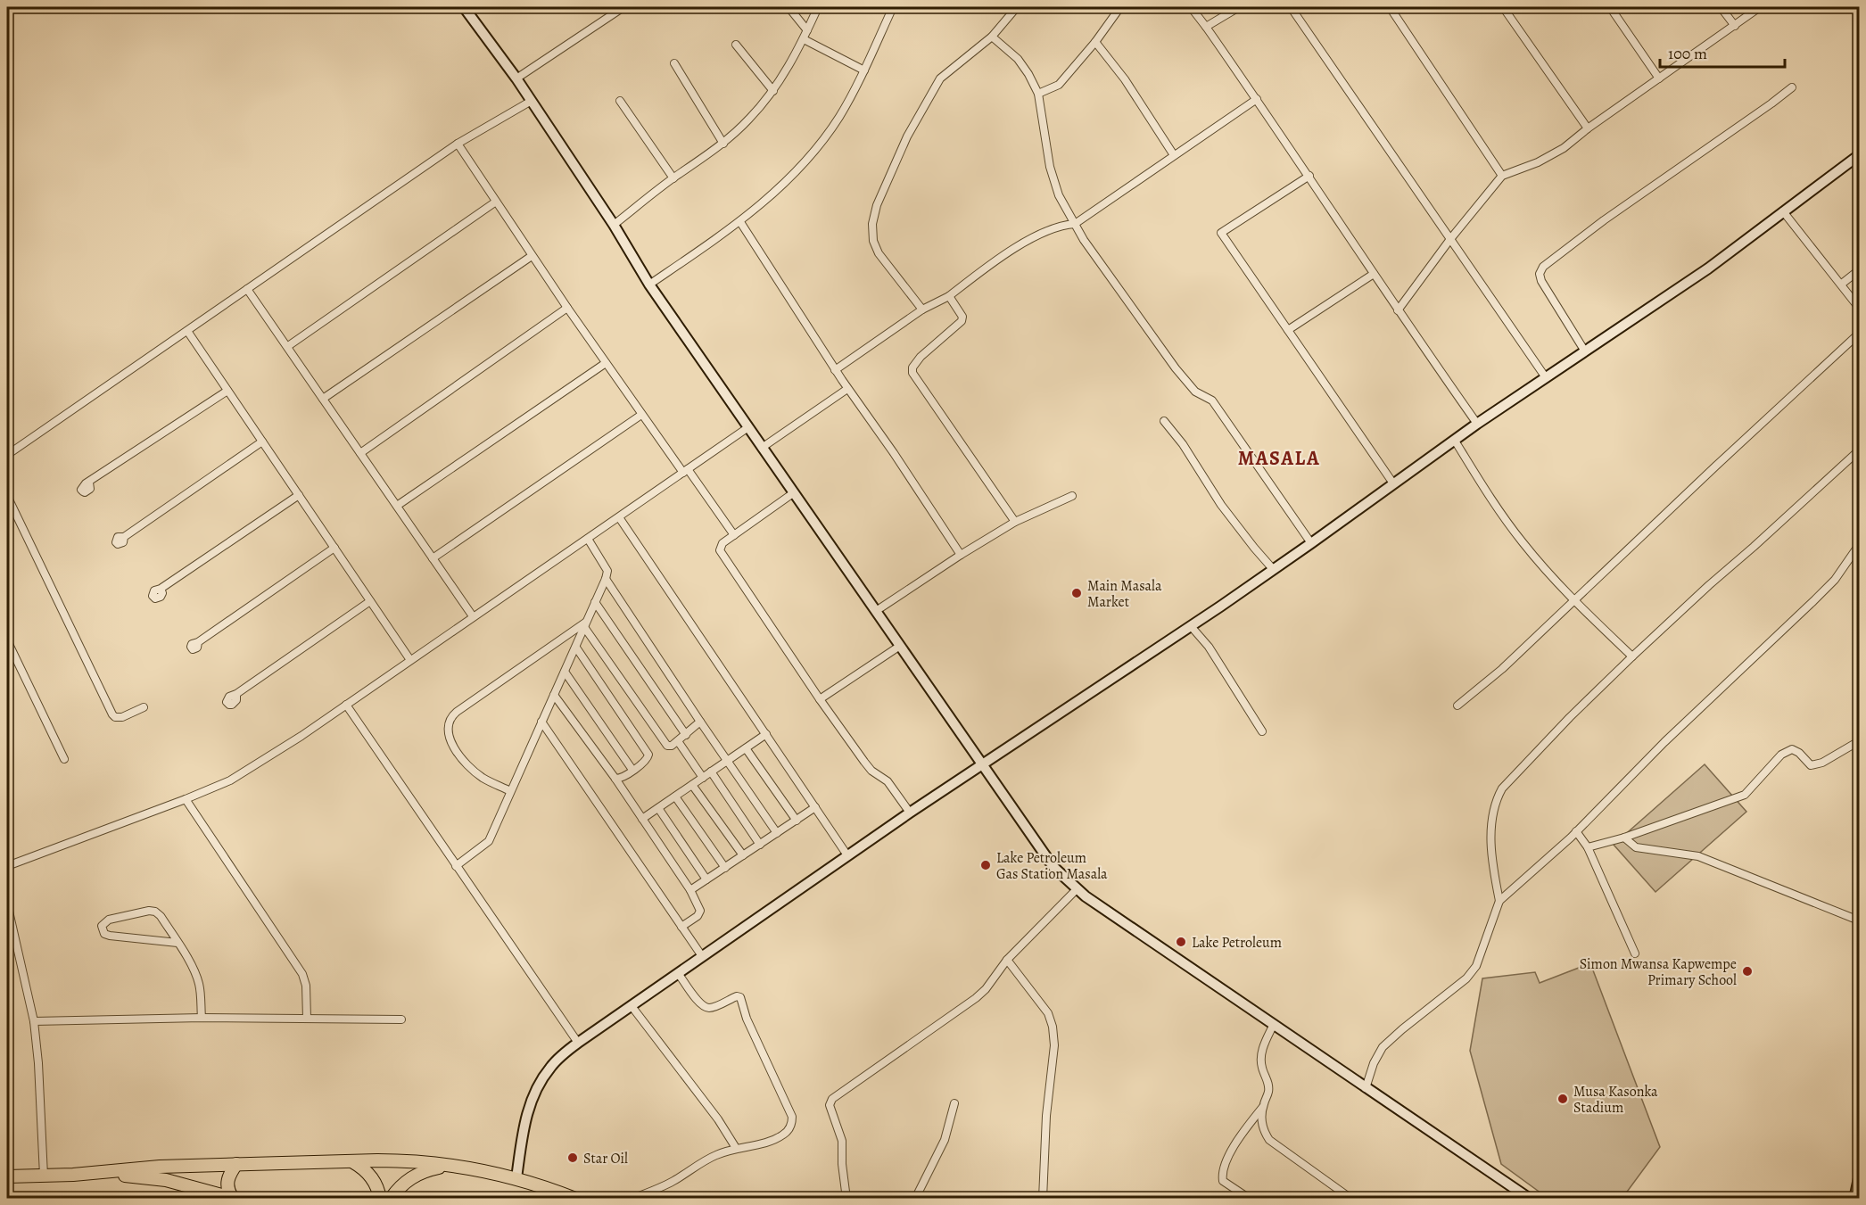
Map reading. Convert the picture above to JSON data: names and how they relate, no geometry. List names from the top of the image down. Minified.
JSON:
{"districts":["MASALA"],"places":["Main Masala Market","Lake Petroleum Gas Station Masala","Lake Petroleum","Simon Mwansa Kapwempe Primary School","Musa Kasonka Stadium","Star Oil"],"scale_bar":"100 m"}
